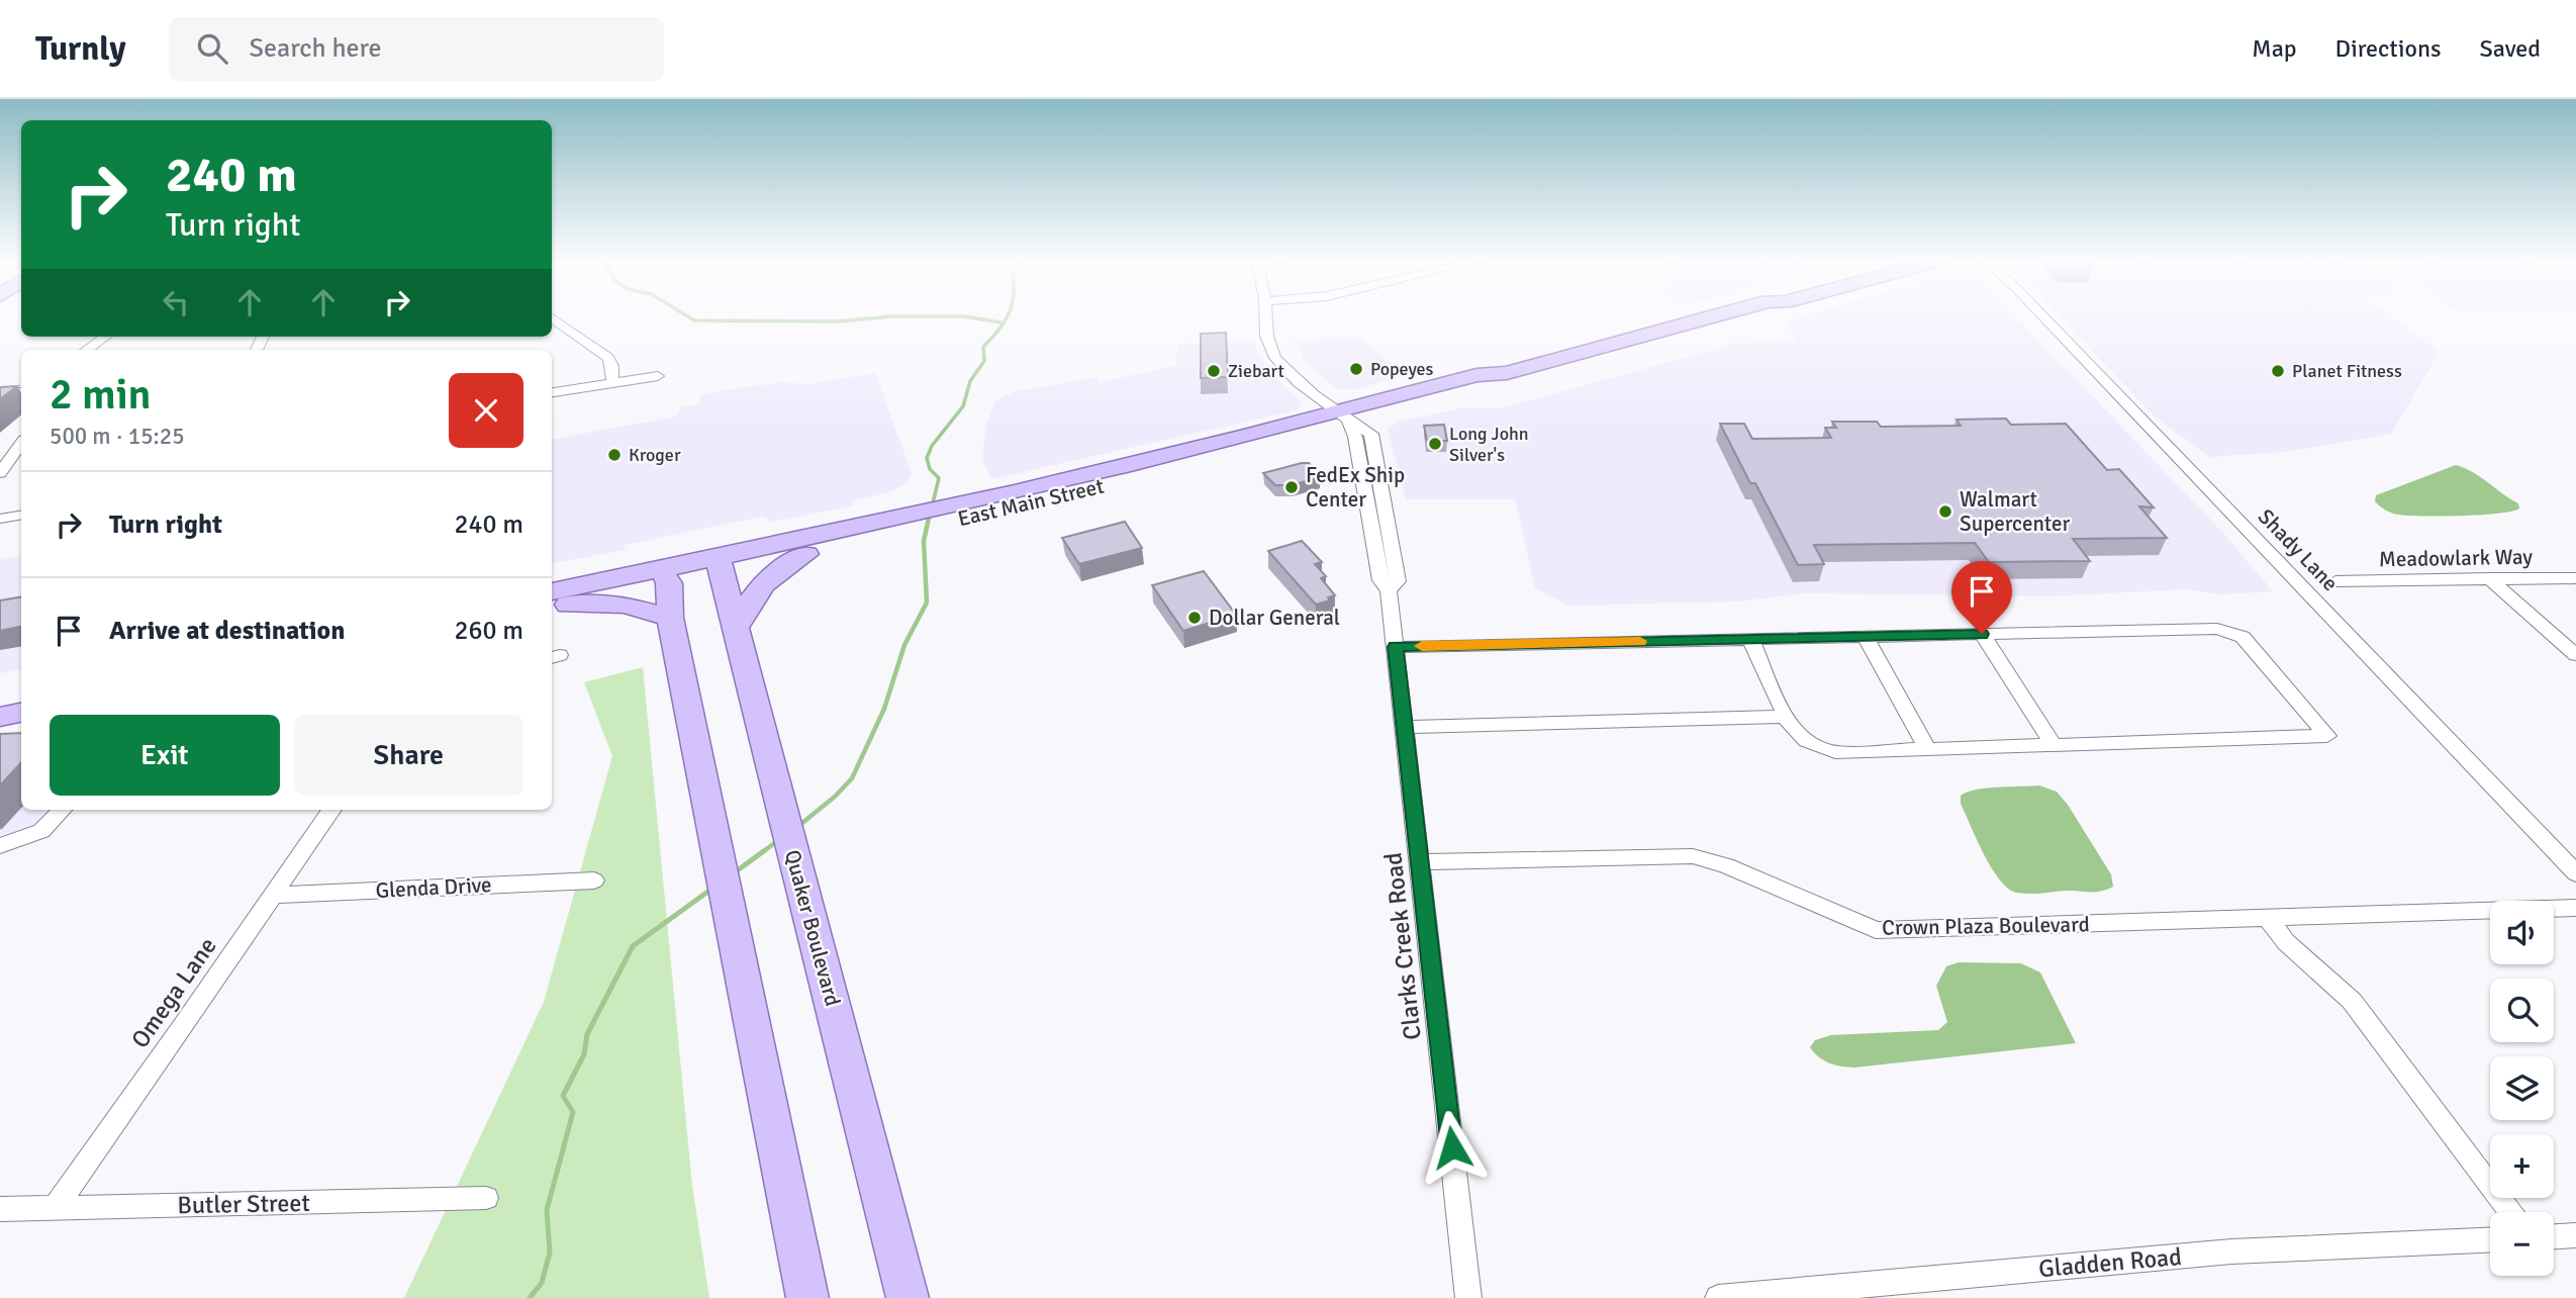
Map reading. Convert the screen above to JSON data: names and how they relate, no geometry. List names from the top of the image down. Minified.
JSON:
{"streets":{"main road":["East Main Street","Quaker Boulevard"],"street":["Shady Lane","Meadowlark Way","Glenda Drive","Crown Plaza Boulevard","Clarks Creek Road","Omega Lane","Butler Street","Gladden Road"]},"crossings":[["East Main Street","Quaker Boulevard"],["East Main Street","Clarks Creek Road"],["Glenda Drive","Omega Lane"],["Crown Plaza Boulevard","Clarks Creek Road"],["Omega Lane","Butler Street"]],"places":["Popeyes","Ziebart","Planet Fitness","Long John Silver's","Kroger","FedEx Ship Center","Walmart Supercenter","Dollar General"],"page":{"header":"Turnly","search":"Search here","nav":["Map","Directions","Saved"],"turn":["240 m","Turn right"],"heading":["2 min","500 m · 15:25"],"list":[{"name":"Turn right","value":"240 m"},{"name":"Arrive at destination","value":"260 m"}],"buttons":["Exit","Share"],"map_buttons":["+","−"]}}
